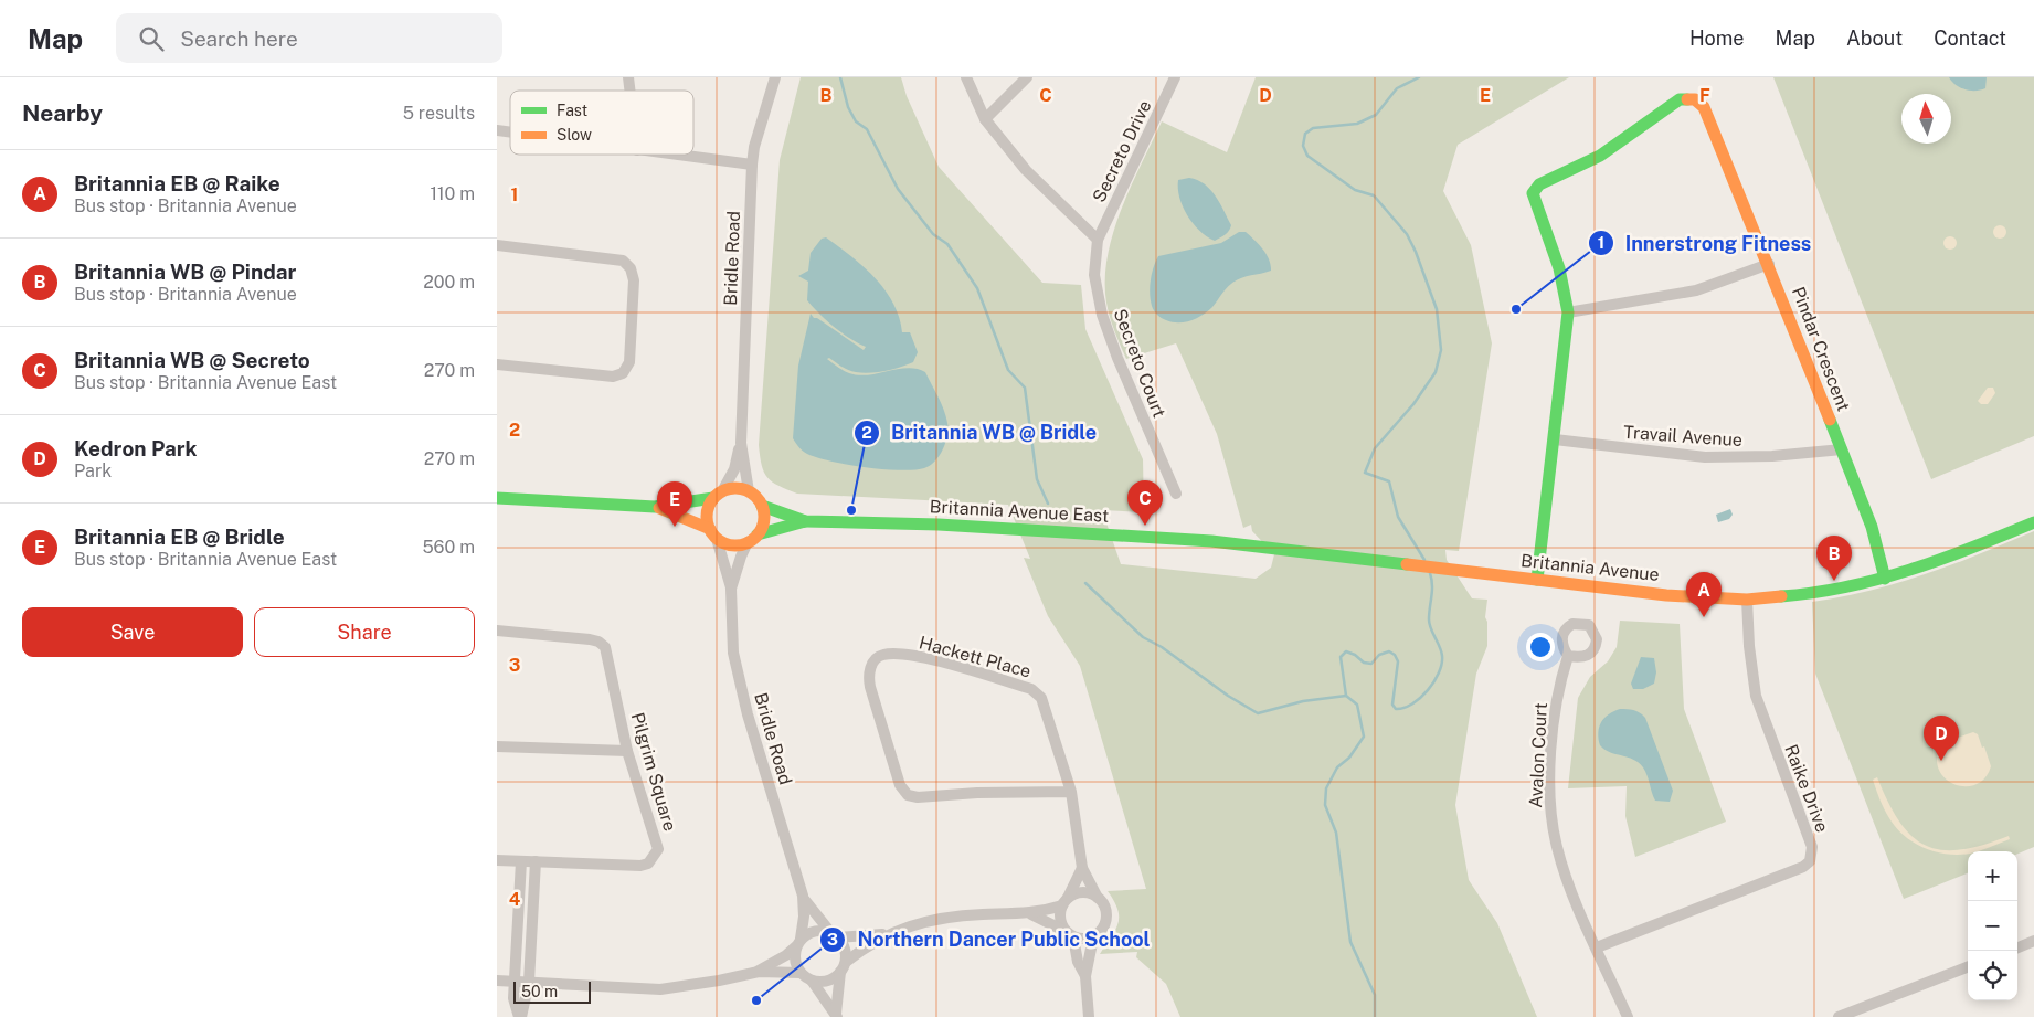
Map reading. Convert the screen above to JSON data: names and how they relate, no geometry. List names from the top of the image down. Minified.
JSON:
{"streets":{"street":["Secreto Drive","Bridle Road","Pindar Crescent","Secreto Court","Travail Avenue","Britannia Avenue East","Britannia Avenue","Hackett Place","Avalon Court","Pilgrim Square","Raike Drive"]},"crossings":[["Secreto Drive","Secreto Court"],["Bridle Road","Britannia Avenue East"],["Pindar Crescent","Travail Avenue"],["Pindar Crescent","Britannia Avenue"],["Britannia Avenue East","Britannia Avenue"],["Britannia Avenue","Raike Drive"],["Avalon Court","Raike Drive"]],"places":["Innerstrong Fitness","Britannia WB @ Bridle","Northern Dancer Public School"],"legend":["Fast","Slow"],"scale_bar":"50 m","north":"top","page":{"header":"Map","search":"Search here","nav":["Home","Map","About","Contact"],"heading":["Nearby","5 results"],"list":[{"mark":"A","name":"Britannia EB @ Raike","note":"Bus stop · Britannia Avenue","value":"110 m"},{"mark":"B","name":"Britannia WB @ Pindar","note":"Bus stop · Britannia Avenue","value":"200 m"},{"mark":"C","name":"Britannia WB @ Secreto","note":"Bus stop · Britannia Avenue East","value":"270 m"},{"mark":"D","name":"Kedron Park","note":"Park","value":"270 m"},{"mark":"E","name":"Britannia EB @ Bridle","note":"Bus stop · Britannia Avenue East","value":"560 m"}],"pins":["C","E","B","A","D"],"buttons":["Save","Share"],"map_buttons":["+","−"],"scale":"50 m"},"grid":{"columns":["B","C","D","E","F"],"rows":["1","2","3","4"]}}
